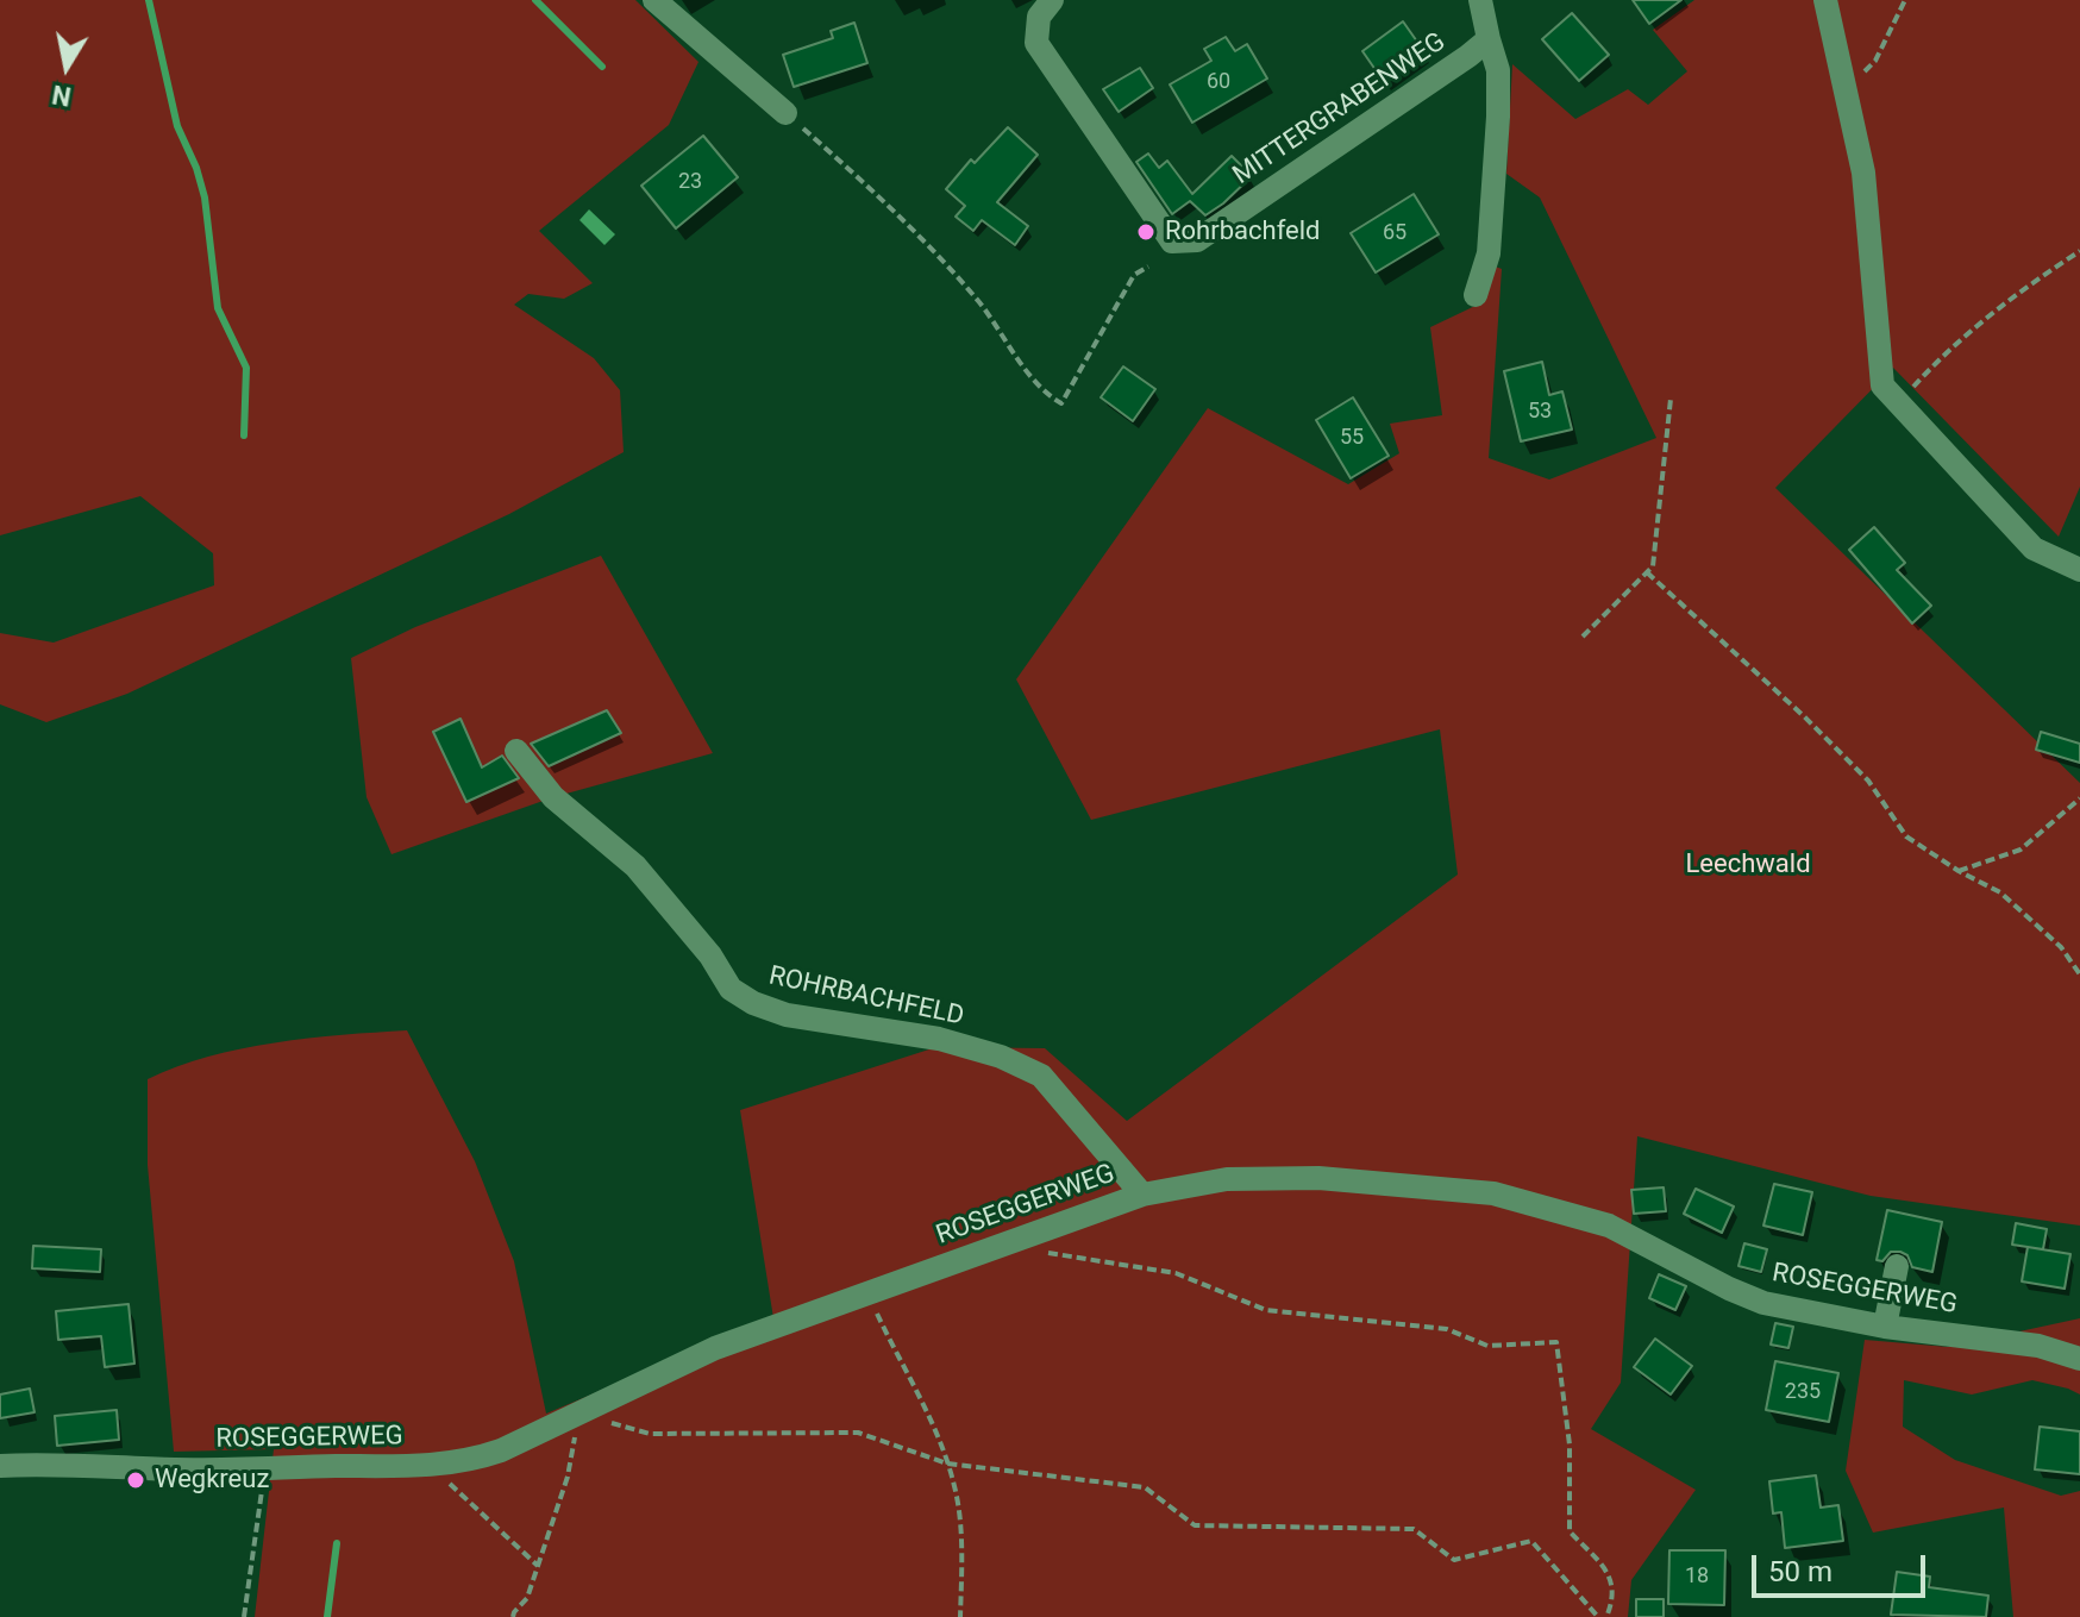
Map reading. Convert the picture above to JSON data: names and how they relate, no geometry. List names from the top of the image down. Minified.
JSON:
{"streets":{"street":["MITTERGRABENWEG","ROHRBACHFELD","ROSEGGERWEG"]},"crossings":[["ROHRBACHFELD","ROSEGGERWEG"]],"parks":["Leechwald"],"places":["Rohrbachfeld","Wegkreuz"],"house_numbers":["60","23","65","53","55","235","18"],"scale_bar":"50 m","north":"bottom"}
